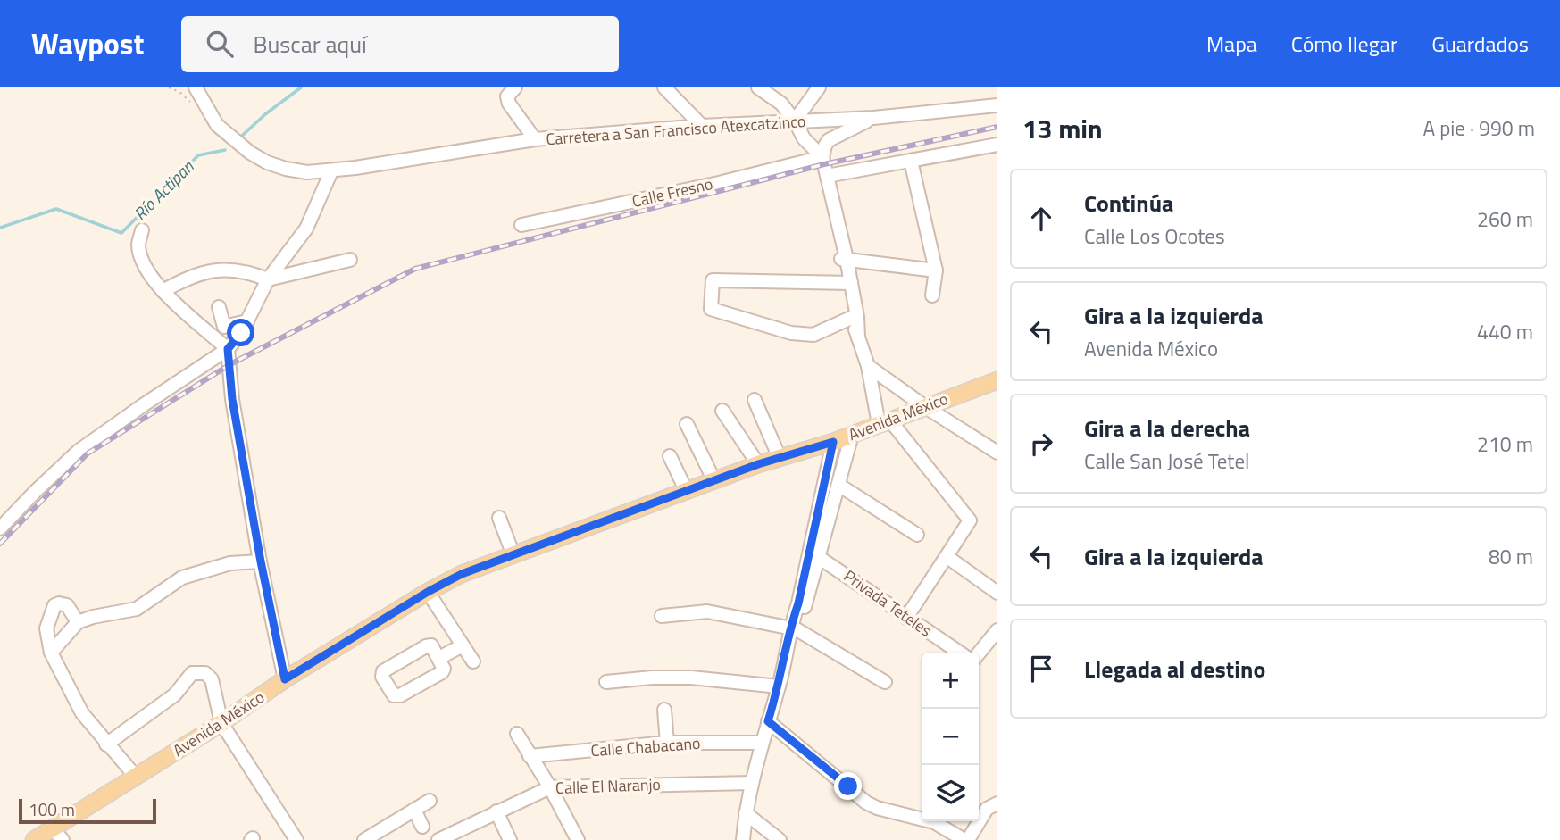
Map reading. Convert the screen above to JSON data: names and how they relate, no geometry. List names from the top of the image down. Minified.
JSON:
{"streets":{"main road":["Avenida México"],"street":["Carretera a San Francisco Atexcatzinco","Calle Fresno","Privada Teteles","Calle Chabacano","Calle El Naranjo"]},"water":["Río Actipan"],"scale_bar":"100 m","page":{"header":"Waypost","search":"Buscar aquí","nav":["Mapa","Cómo llegar","Guardados"],"heading":["13 min","A pie · 990 m"],"list":[["Continúa","Calle Los Ocotes","260 m"],["Gira a la izquierda","Avenida México","440 m"],["Gira a la derecha","Calle San José Tetel","210 m"],["Gira a la izquierda","80 m"],"Llegada al destino"],"map_buttons":["+","−"],"scale":"100 m"}}
